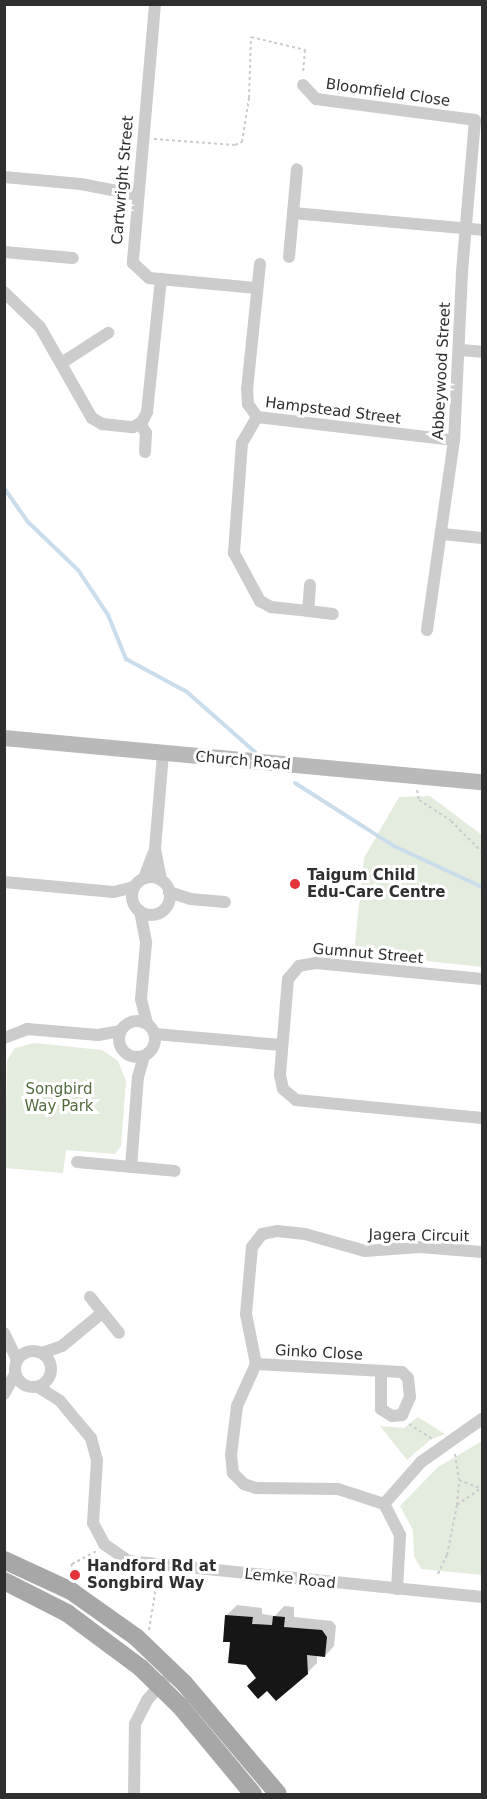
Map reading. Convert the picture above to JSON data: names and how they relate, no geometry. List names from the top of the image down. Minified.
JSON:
{"streets":{"street":["Bloomfield Close","Cartwright Street","Abbeywood Street","Hampstead Street","Church Road","Gumnut Street","Jagera Circuit","Ginko Close","Lemke Road"]},"crossings":[["Bloomfield Close","Abbeywood Street"],["Cartwright Street","Hampstead Street"],["Abbeywood Street","Hampstead Street"],["Jagera Circuit","Ginko Close"]],"parks":["Songbird Way Park"],"places":["Taigum Child Edu-Care Centre","Handford Rd at Songbird Way"]}
